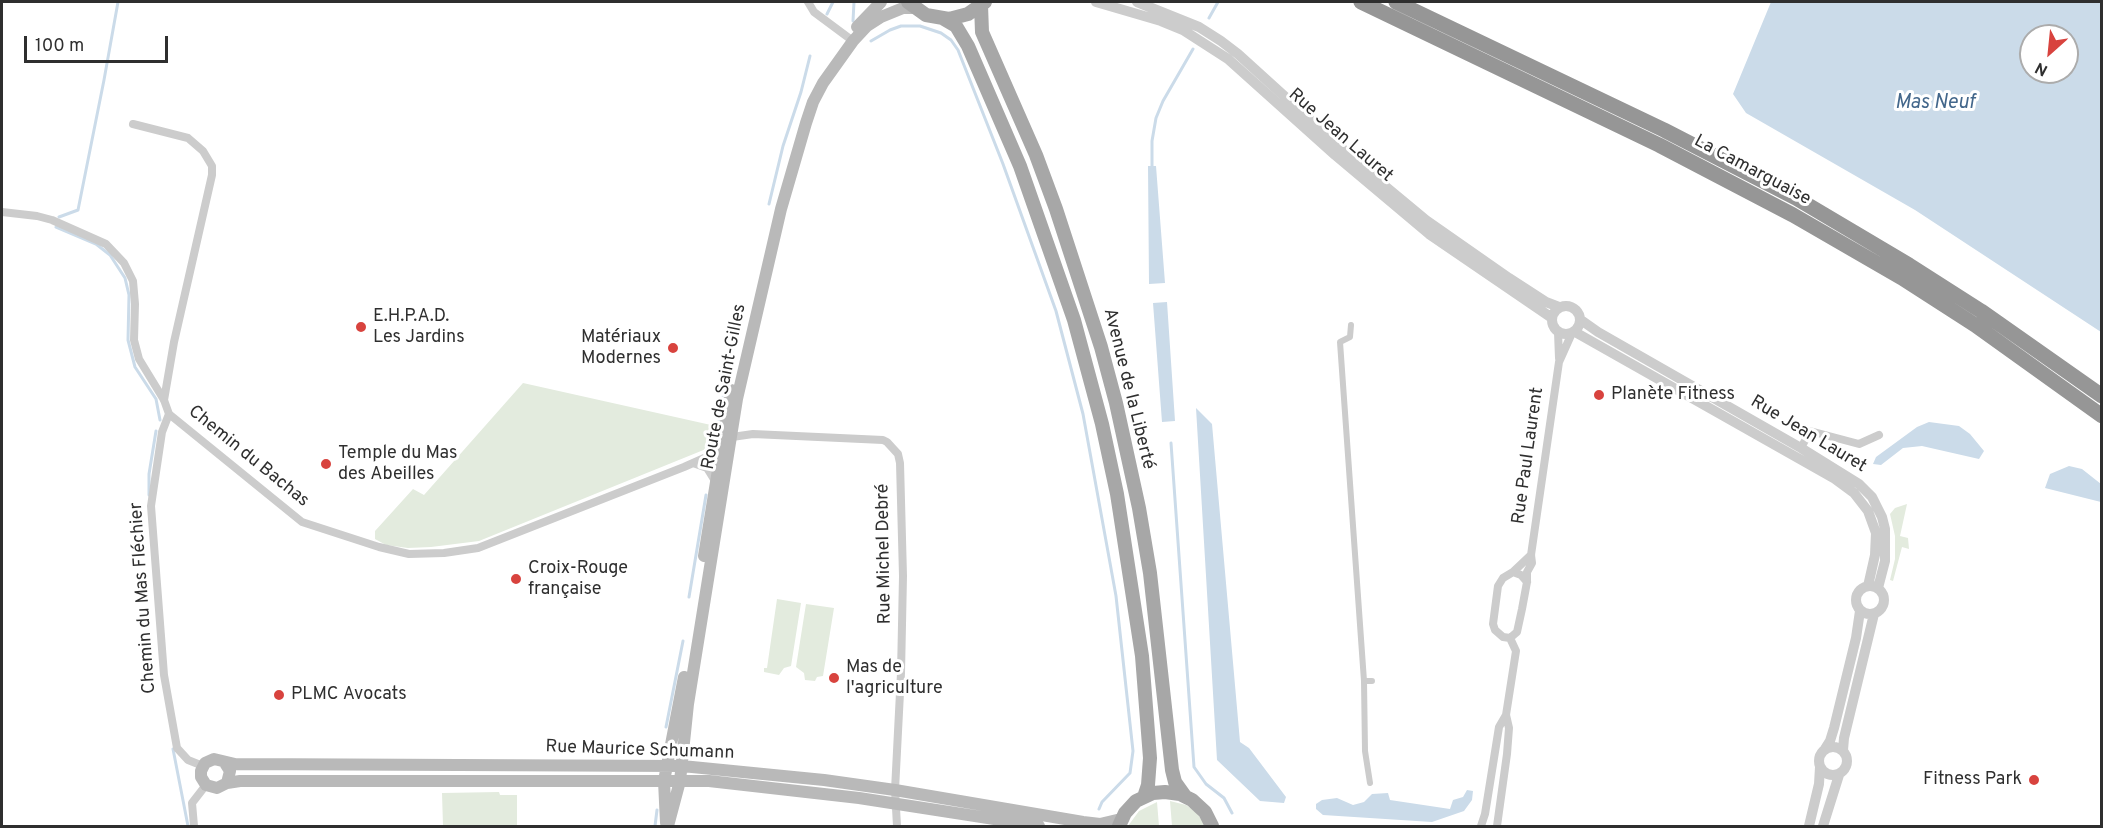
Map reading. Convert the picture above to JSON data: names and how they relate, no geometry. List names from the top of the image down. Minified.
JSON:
{"streets":{"highway":["La Camarguaise"],"main road":["Route de Saint-Gilles","Avenue de la Liberté","Rue Maurice Schumann"],"street":["Rue Jean Lauret","Rue Paul Laurent","Chemin du Bachas","Rue Michel Debré","Chemin du Mas Fléchier"]},"crossings":[["Rue Jean Lauret","Rue Paul Laurent"],["Route de Saint-Gilles","Chemin du Bachas"],["Route de Saint-Gilles","Rue Michel Debré"],["Route de Saint-Gilles","Rue Maurice Schumann"],["Chemin du Bachas","Rue Michel Debré"],["Chemin du Bachas","Chemin du Mas Fléchier"],["Rue Michel Debré","Rue Maurice Schumann"],["Chemin du Mas Fléchier","Rue Maurice Schumann"]],"water":["Mas Neuf"],"places":["E.H.P.A.D. Les Jardins","Matériaux Modernes","Planète Fitness","Temple du Mas des Abeilles","Croix-Rouge française","Mas de l'agriculture","PLMC Avocats","Fitness Park"],"scale_bar":"100 m","north":"bottom left"}
